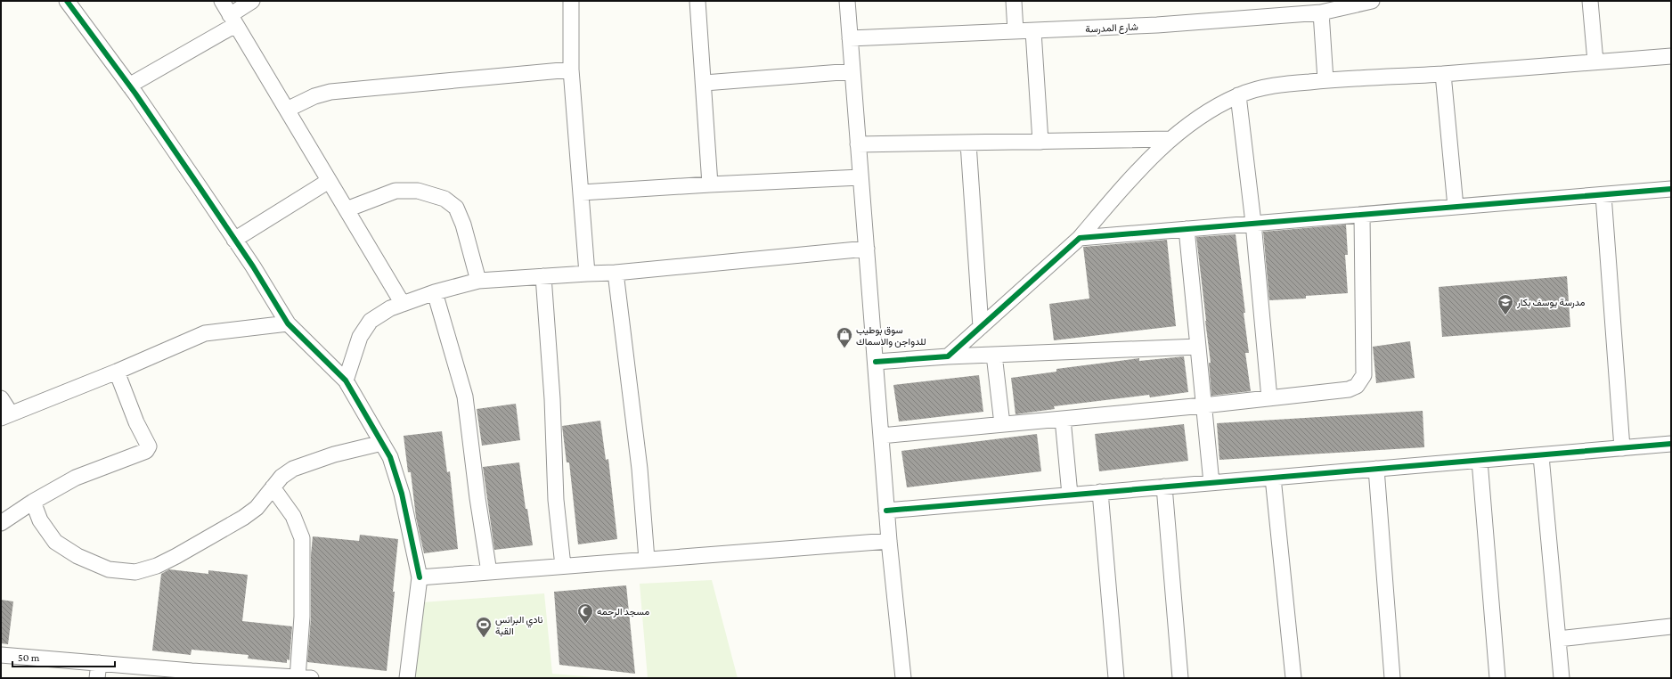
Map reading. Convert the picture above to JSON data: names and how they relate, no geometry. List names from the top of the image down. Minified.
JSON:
{"streets":{"street":["شارع المدرسة"]},"places":{"school or university":["مدرسة يوسف بكار"],"shop":["سوق بوطيب للدواجن والاسماك"],"mosque":["مسجد الرحمه"],"sports":["نادي البرانس القبة"]},"scale_bar":"50 m"}
